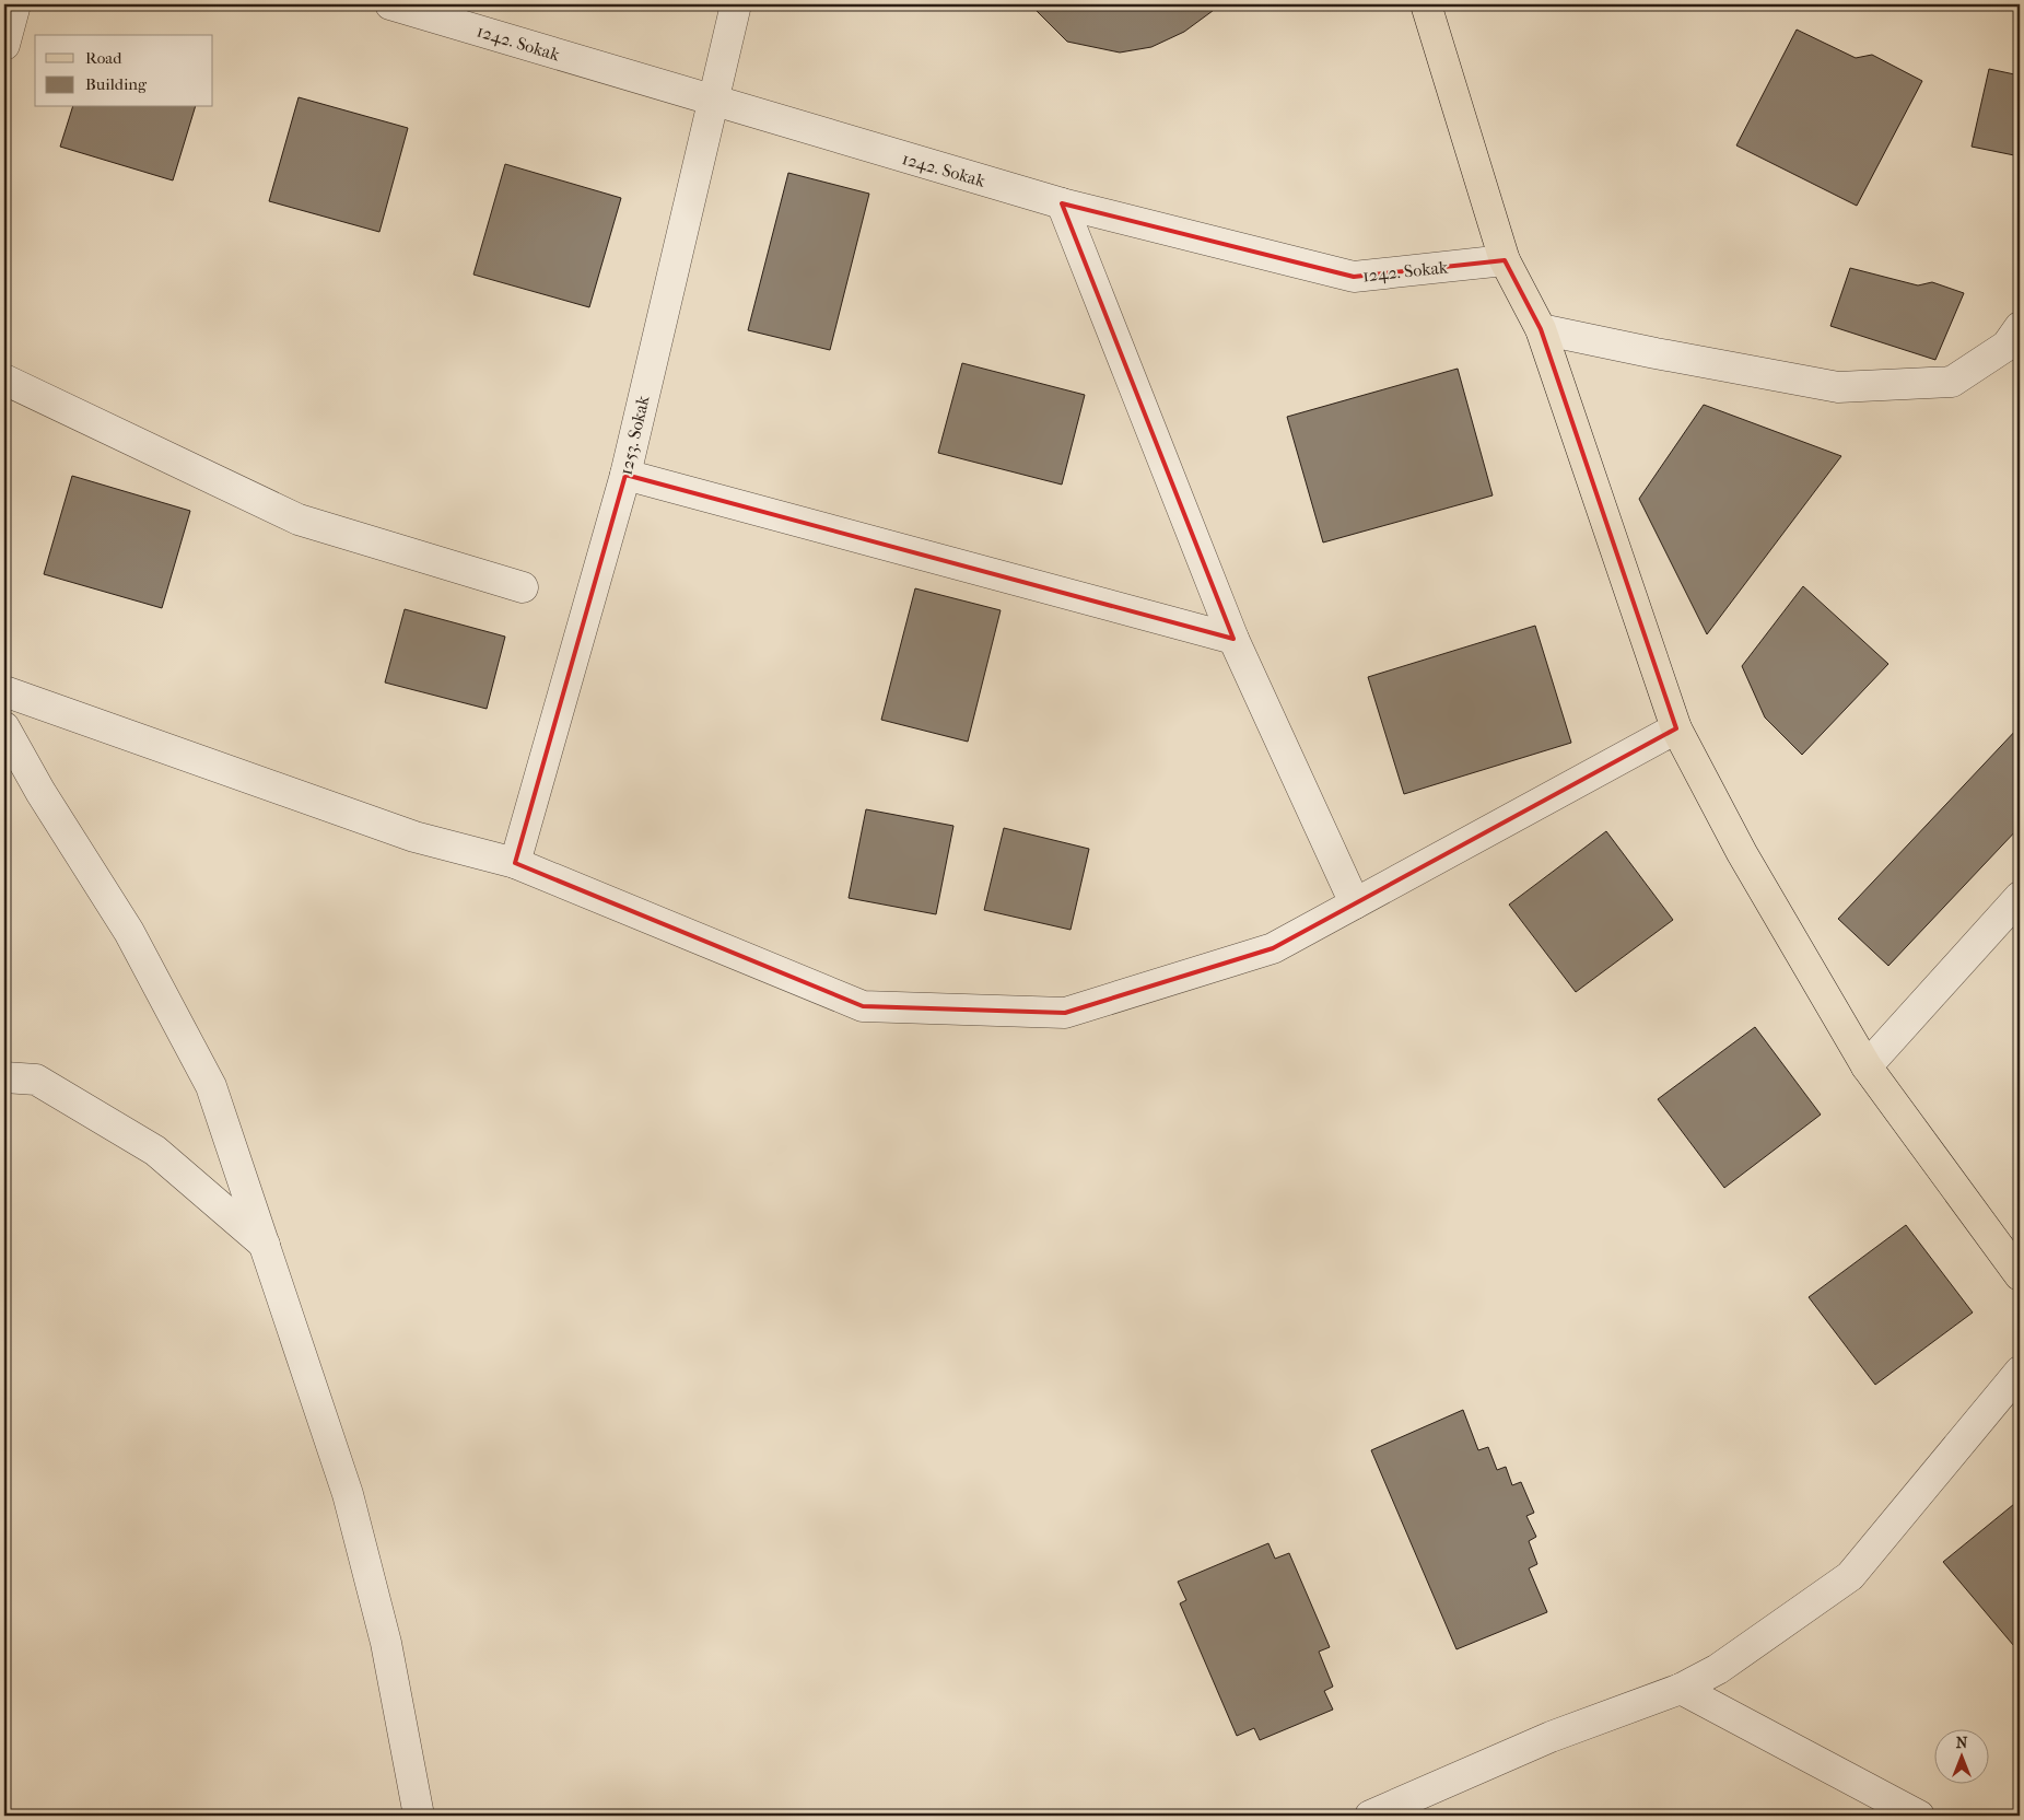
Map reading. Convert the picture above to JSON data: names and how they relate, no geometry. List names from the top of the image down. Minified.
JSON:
{"streets":{"street":["1242. Sokak","1253. Sokak"]},"crossings":[["1242. Sokak","1253. Sokak"]],"legend":["Road","Building"],"north":"top"}
